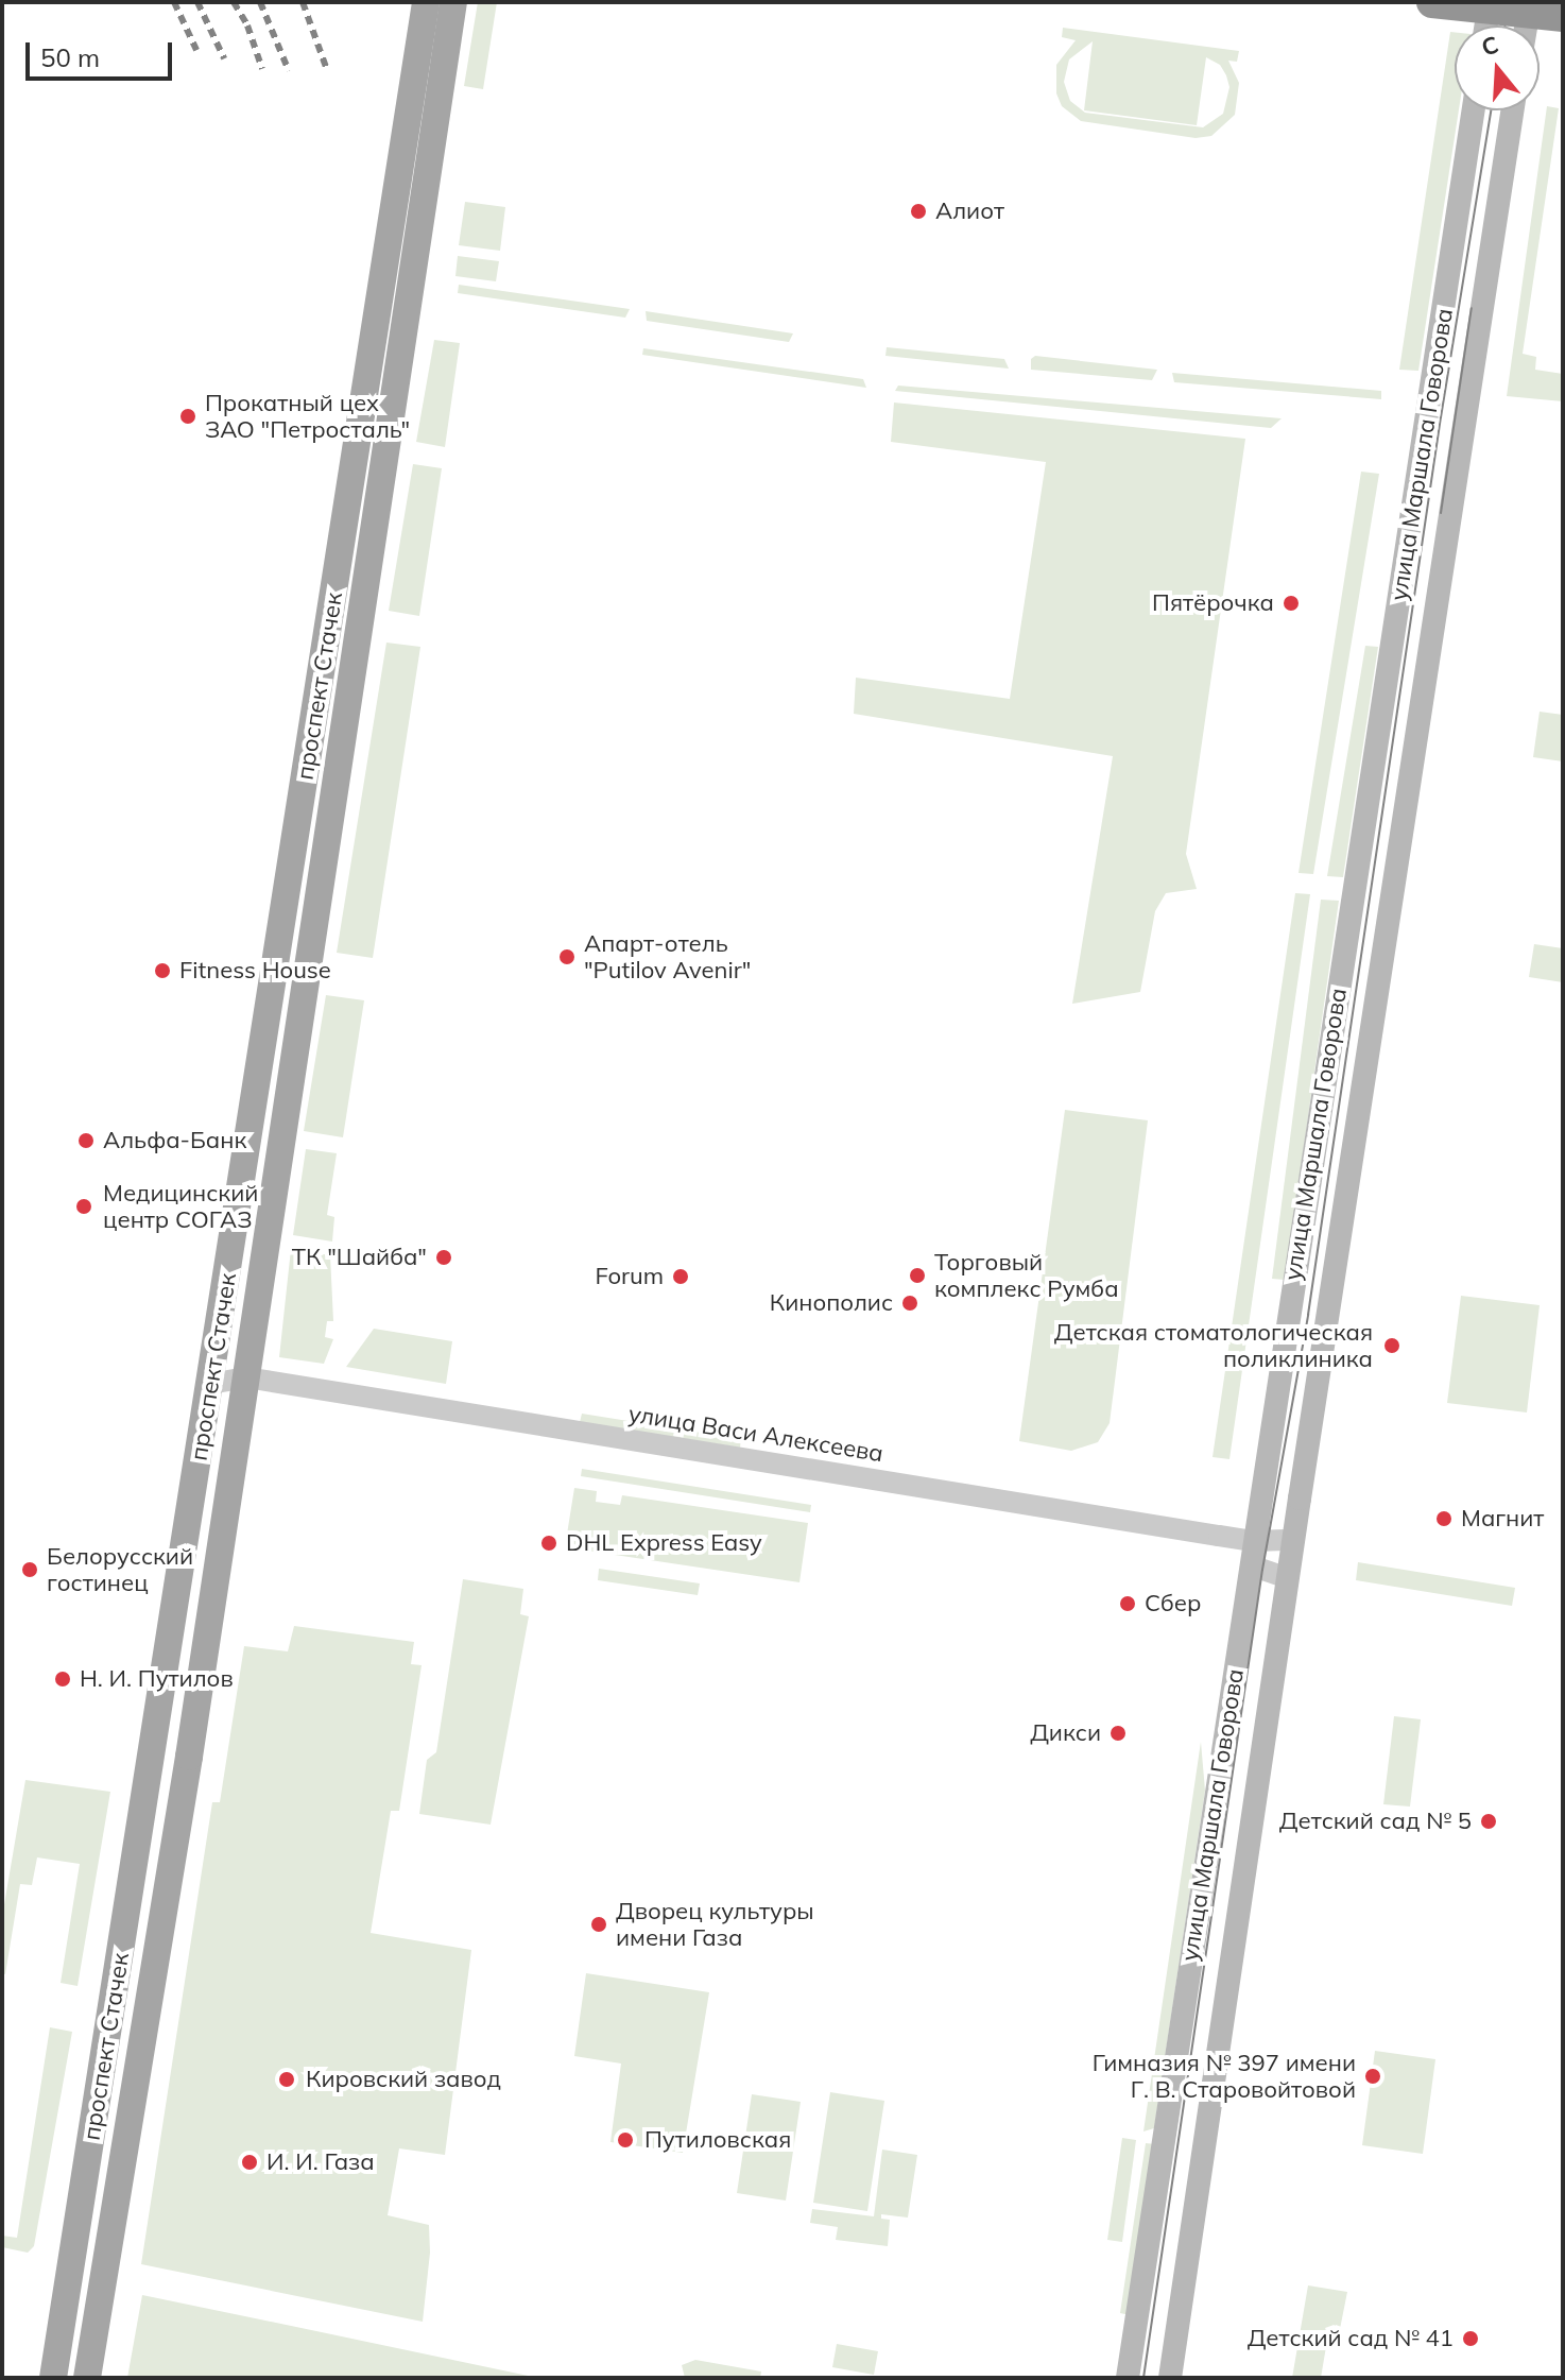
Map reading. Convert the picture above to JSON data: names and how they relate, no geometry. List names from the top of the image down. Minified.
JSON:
{"streets":{"main road":["улица Маршала Говорова","проспект Стачек"],"street":["улица Васи Алексеева"]},"crossings":[["улица Маршала Говорова","улица Васи Алексеева"],["проспект Стачек","улица Васи Алексеева"]],"places":["Алиот","Прокатный цех ЗАО \"Петросталь\"","Пятёрочка","Апарт-отель \"Putilov Avenir\"","Fitness House","Альфа-Банк","Медицинский центр СОГАЗ","ТК \"Шайба\"","Торговый комплекс Румба","Forum","Кинополис","Детская стоматологическая поликлиника","Магнит","DHL Express Easy","Белорусский гостинец","Сбер","Н. И. Путилов","Дикси","Детский сад № 5","Дворец культуры имени Газа","Гимназия № 397 имени Г. В. Старовойтовой","Кировский завод","Путиловская","И. И. Газа","Детский сад № 41"],"scale_bar":"50 m","north":"top"}
